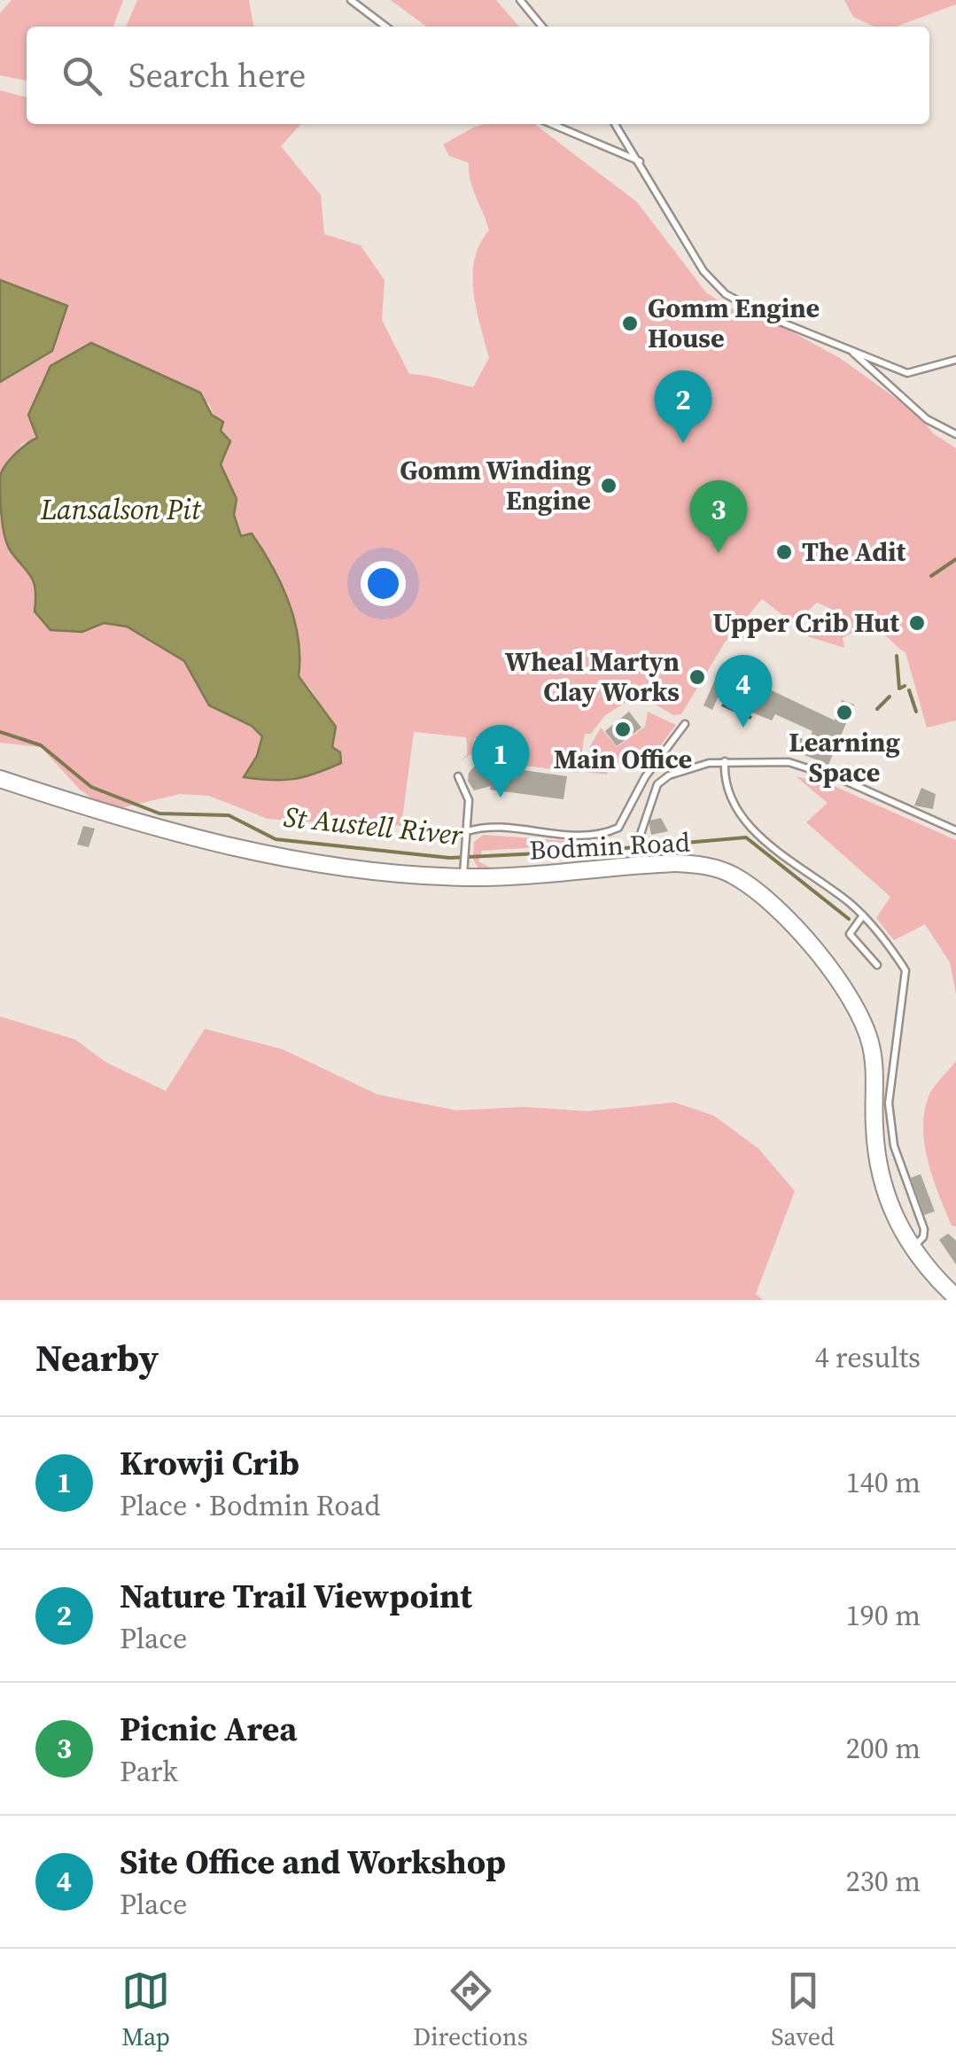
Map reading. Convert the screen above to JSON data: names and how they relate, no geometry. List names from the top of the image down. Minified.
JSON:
{"streets":{"main road":["Bodmin Road"]},"water":["Lansalson Pit","St Austell River"],"places":["Gomm Engine House","Gomm Winding Engine","The Adit","Upper Crib Hut","Wheal Martyn Clay Works","Learning Space","Main Office"],"page":{"search":"Search here","pins":["2","3","4","1"],"heading":["Nearby","4 results"],"list":[{"mark":"1","name":"Krowji Crib","note":"Place · Bodmin Road","value":"140 m"},{"mark":"2","name":"Nature Trail Viewpoint","note":"Place","value":"190 m"},{"mark":"3","name":"Picnic Area","note":"Park","value":"200 m"},{"mark":"4","name":"Site Office and Workshop","note":"Place","value":"230 m"}],"nav":["Map","Directions","Saved"]}}
